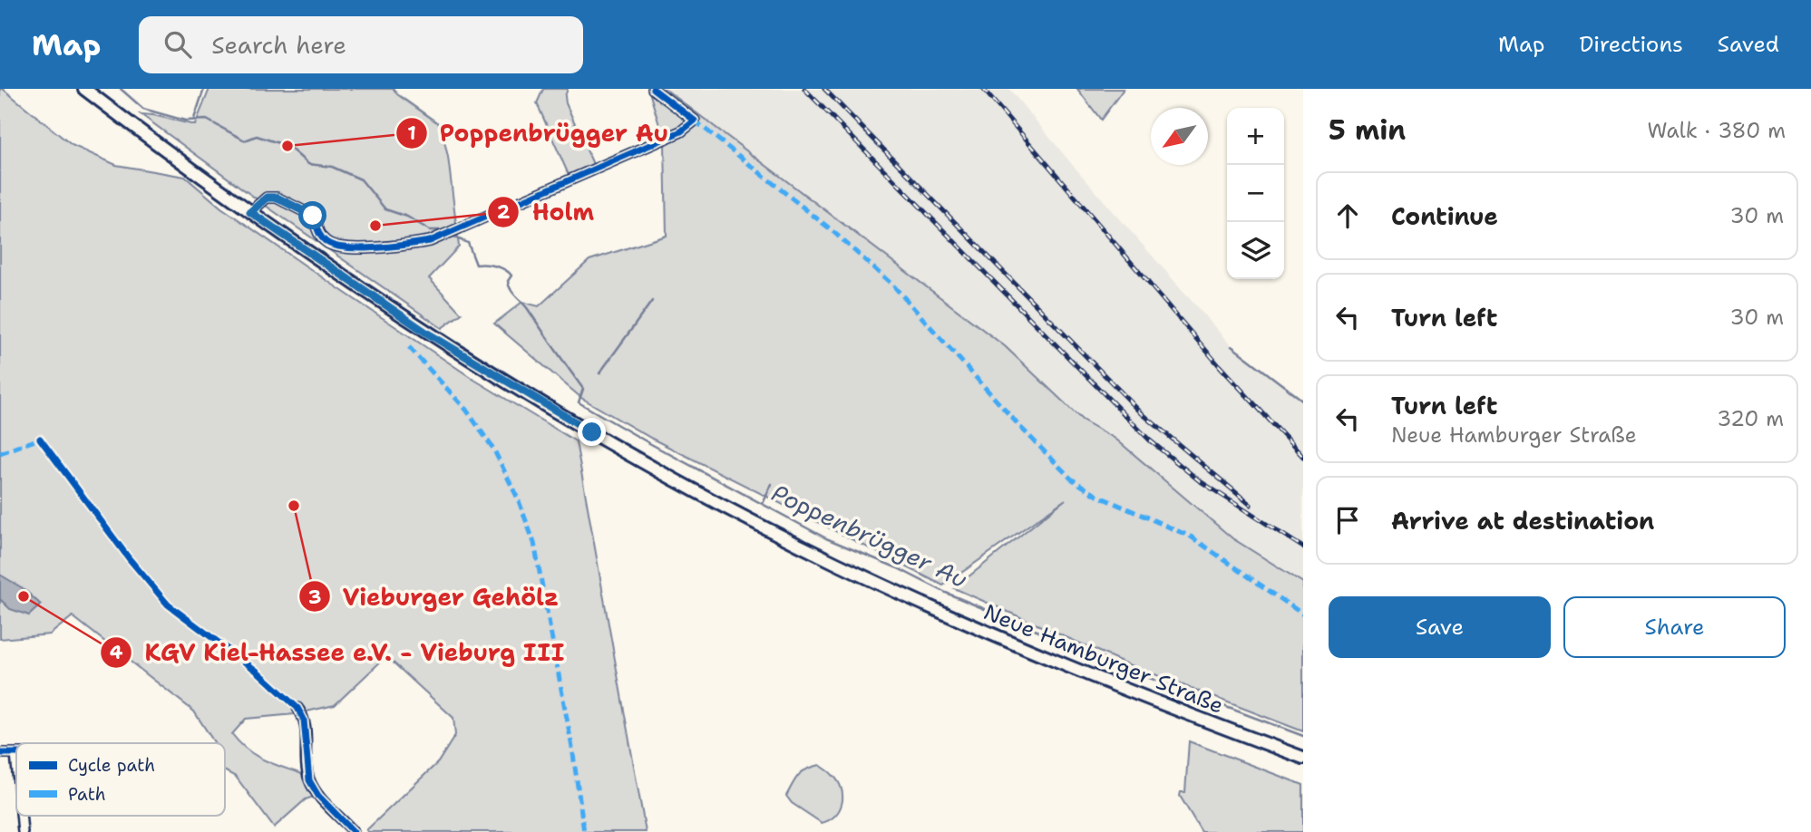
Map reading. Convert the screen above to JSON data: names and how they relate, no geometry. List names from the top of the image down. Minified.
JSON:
{"streets":{"main road":["Neue Hamburger Straße"]},"water":["Poppenbrügger Au"],"places":["Poppenbrügger Au","Holm","Vieburger Gehölz","KGV Kiel-Hassee e.V. - Vieburg III"],"legend":["Cycle path","Path"],"north":"bottom left","page":{"header":"Map","search":"Search here","nav":["Map","Directions","Saved"],"heading":["5 min","Walk · 380 m"],"map_buttons":["+","−"],"list":[["Continue","30 m"],["Turn left","30 m"],["Turn left","Neue Hamburger Straße","320 m"],"Arrive at destination"],"buttons":["Save","Share"]}}
